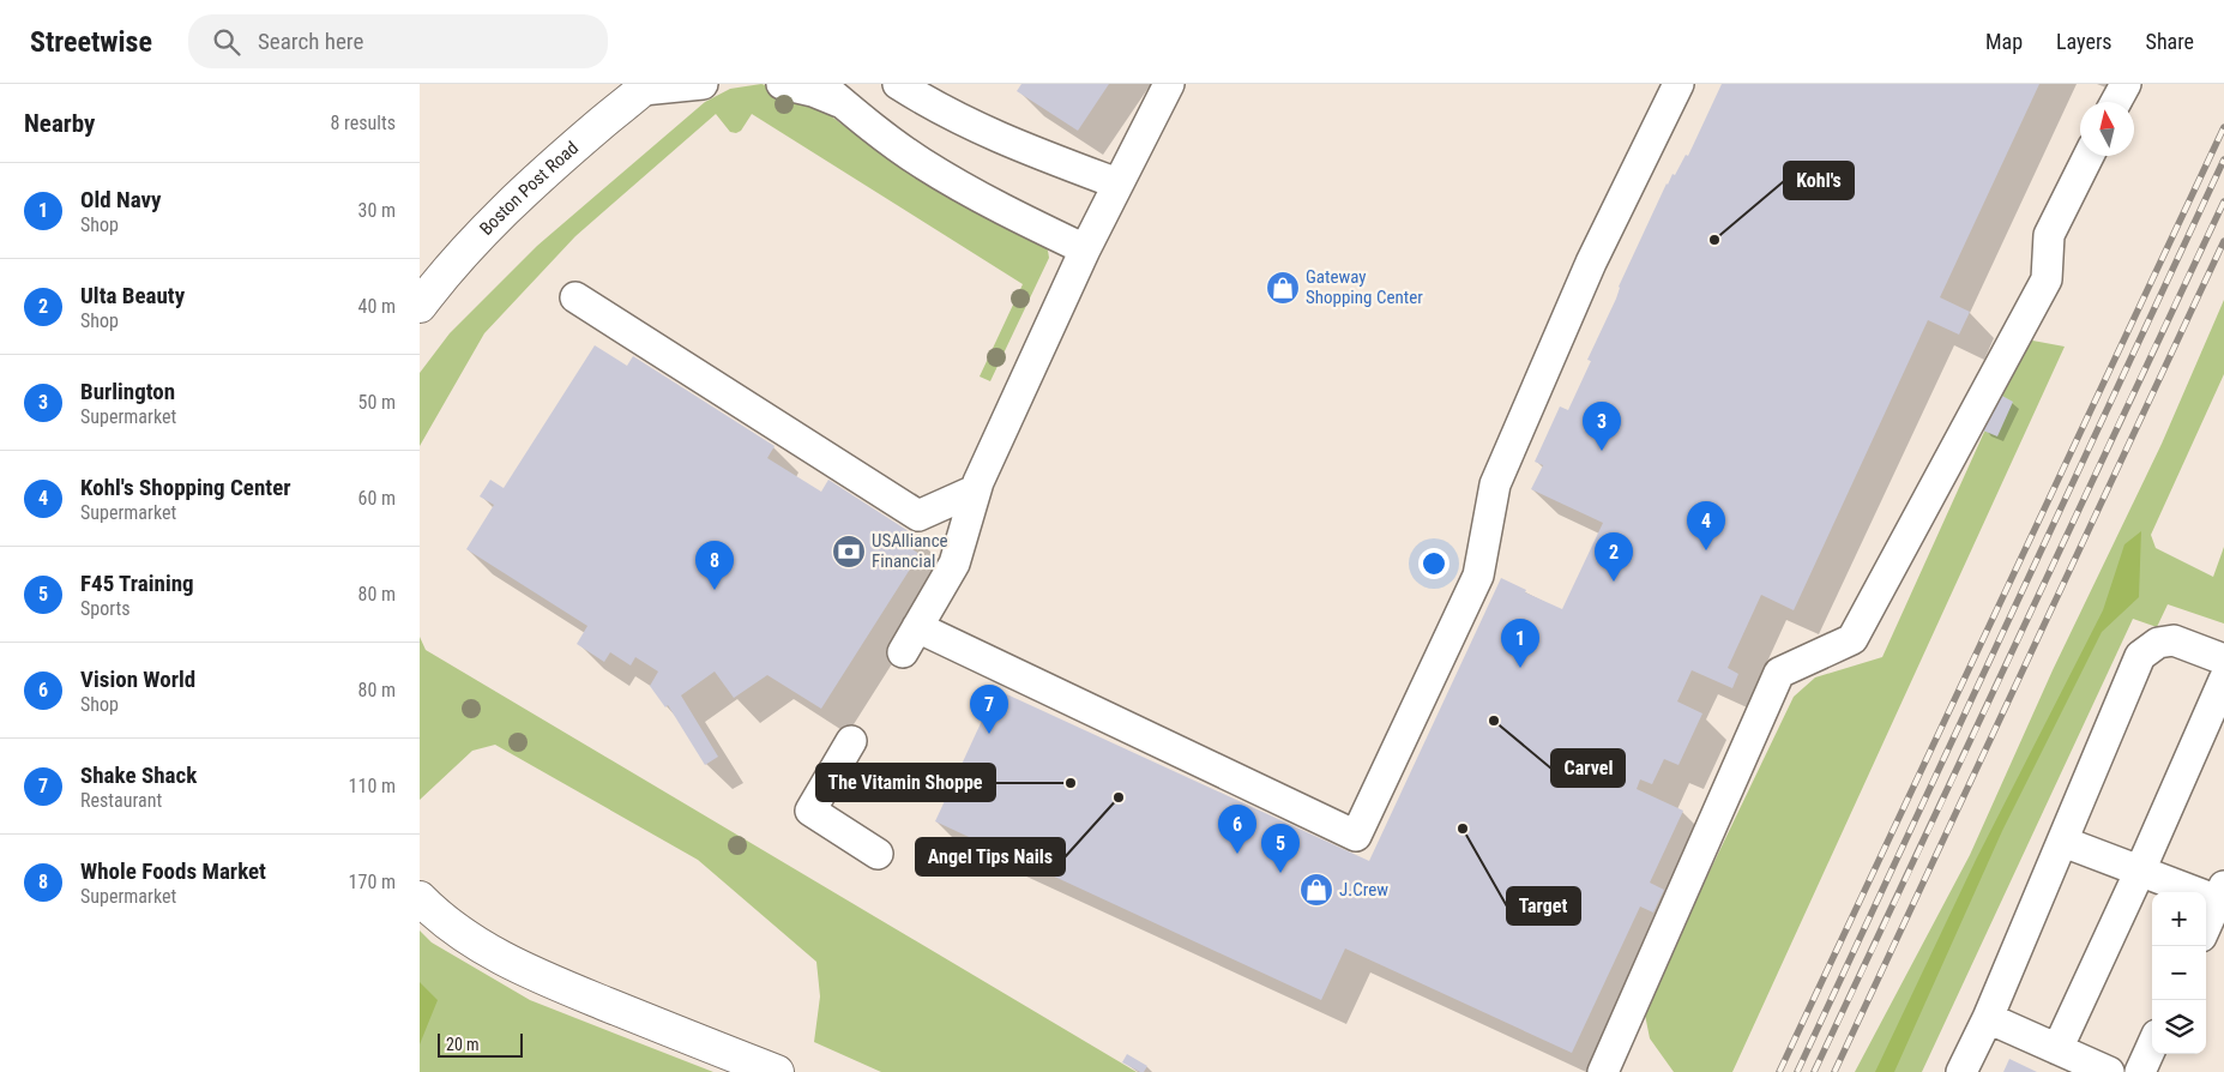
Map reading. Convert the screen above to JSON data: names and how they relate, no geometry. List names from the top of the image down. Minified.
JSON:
{"streets":{"main road":["Boston Post Road"]},"places":{"other":["Kohl's","Carvel","The Vitamin Shoppe","Angel Tips Nails","Target"],"shop":["Gateway Shopping Center","J.Crew"],"bank":["USAlliance Financial"]},"scale_bar":"20 m","north":"top","page":{"header":"Streetwise","search":"Search here","nav":["Map","Layers","Share"],"heading":["Nearby","8 results"],"list":[{"mark":"1","name":"Old Navy","note":"Shop","value":"30 m"},{"mark":"2","name":"Ulta Beauty","note":"Shop","value":"40 m"},{"mark":"3","name":"Burlington","note":"Supermarket","value":"50 m"},{"mark":"4","name":"Kohl's Shopping Center","note":"Supermarket","value":"60 m"},{"mark":"5","name":"F45 Training","note":"Sports","value":"80 m"},{"mark":"6","name":"Vision World","note":"Shop","value":"80 m"},{"mark":"7","name":"Shake Shack","note":"Restaurant","value":"110 m"},{"mark":"8","name":"Whole Foods Market","note":"Supermarket","value":"170 m"}],"pins":["3","4","2","8","1","7","6","5"],"map_buttons":["+","−"],"scale":"20 m"}}
